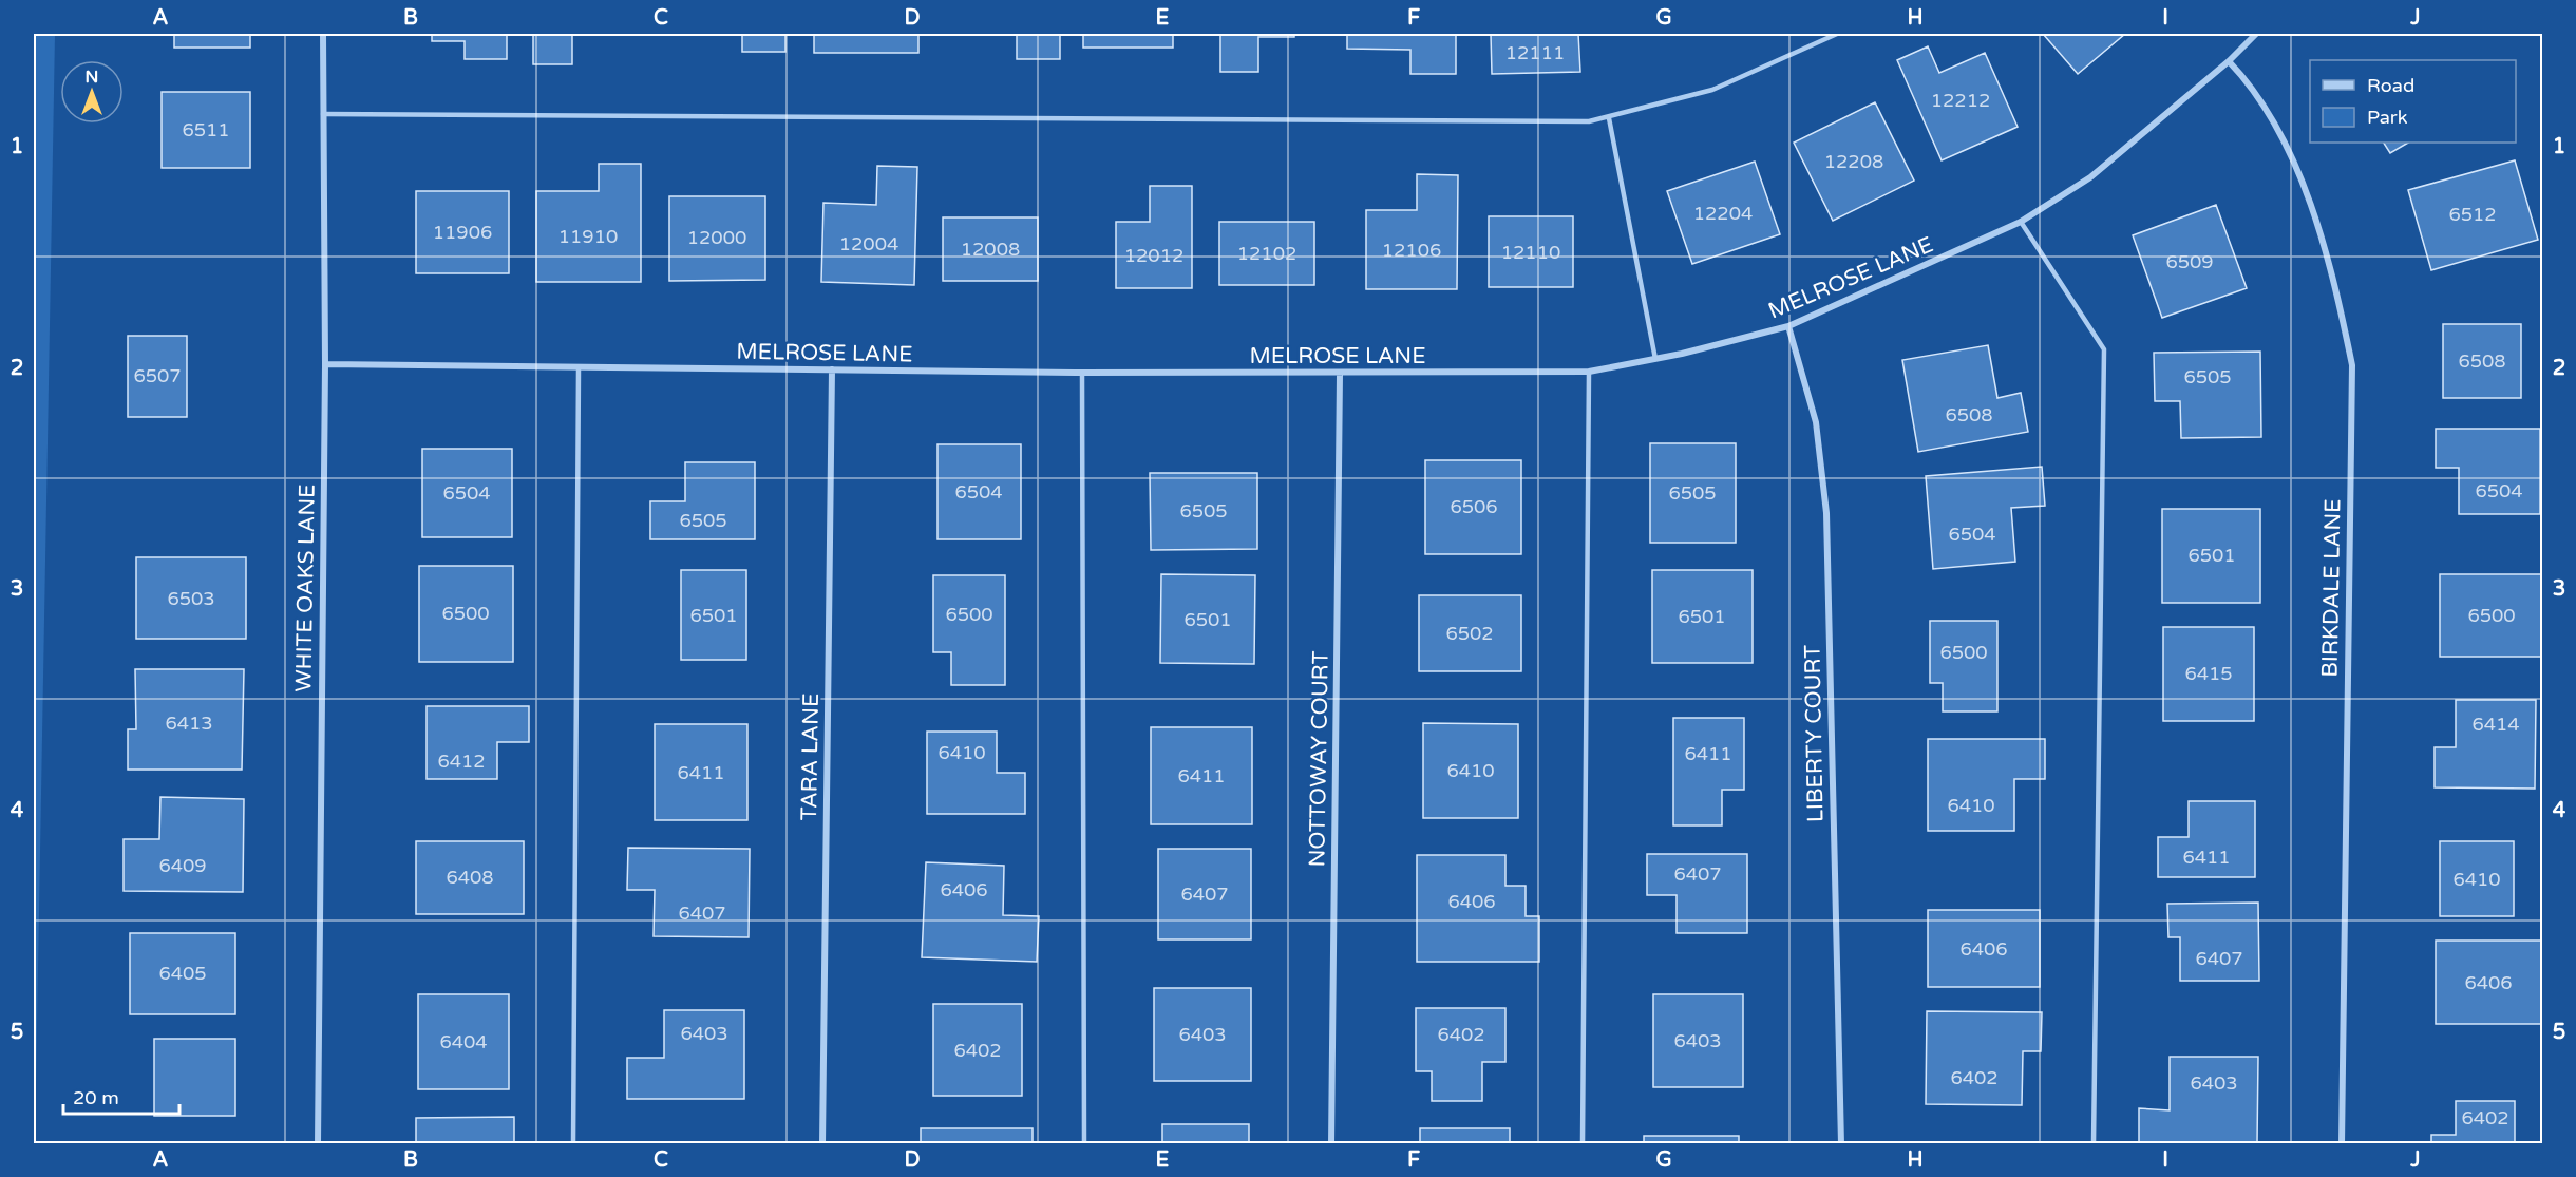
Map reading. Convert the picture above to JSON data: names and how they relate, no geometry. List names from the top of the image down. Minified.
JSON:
{"streets":{"street":["MELROSE LANE","WHITE OAKS LANE","BIRKDALE LANE","LIBERTY COURT","TARA LANE","NOTTOWAY COURT"]},"crossings":[["MELROSE LANE","WHITE OAKS LANE"],["MELROSE LANE","BIRKDALE LANE"],["MELROSE LANE","LIBERTY COURT"],["MELROSE LANE","TARA LANE"],["MELROSE LANE","NOTTOWAY COURT"]],"house_numbers":["12111","12212","6511","12208","12204","6512","11906","11910","12000","12004","12008","12106","12110","12102","12012","6509","6508","6507","6505","6508","6504","6504","6504","6505","6506","6505","6505","6504","6501","6503","6500","6500","6501","6500","6501","6501","6502","6500","6415","6413","6414","6410","6411","6412","6410","6411","6411","6410","6411","6409","6407","6408","6410","6406","6407","6406","6407","6406","6407","6405","6406","6403","6403","6402","6403","6404","6402","6402","6403","6402"],"legend":["Road","Park"],"scale_bar":"20 m","north":"top","grid":{"columns":["A","B","C","D","E","F","G","H","I","J"],"rows":["1","2","3","4","5"]}}
